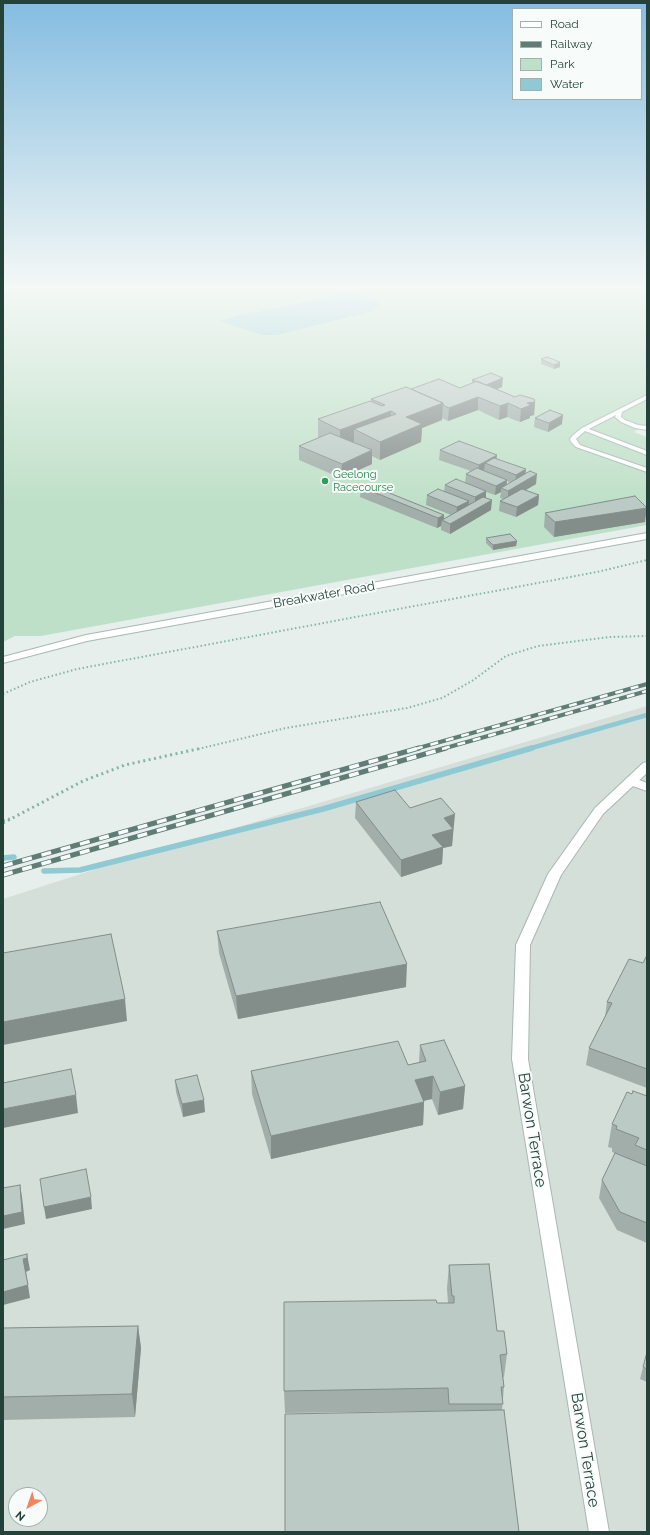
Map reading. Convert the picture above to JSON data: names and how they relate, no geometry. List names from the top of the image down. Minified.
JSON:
{"streets":{"street":["Breakwater Road","Barwon Terrace"]},"places":["Geelong Racecourse"],"legend":["Road","Railway","Park","Water"],"north":"bottom left"}
